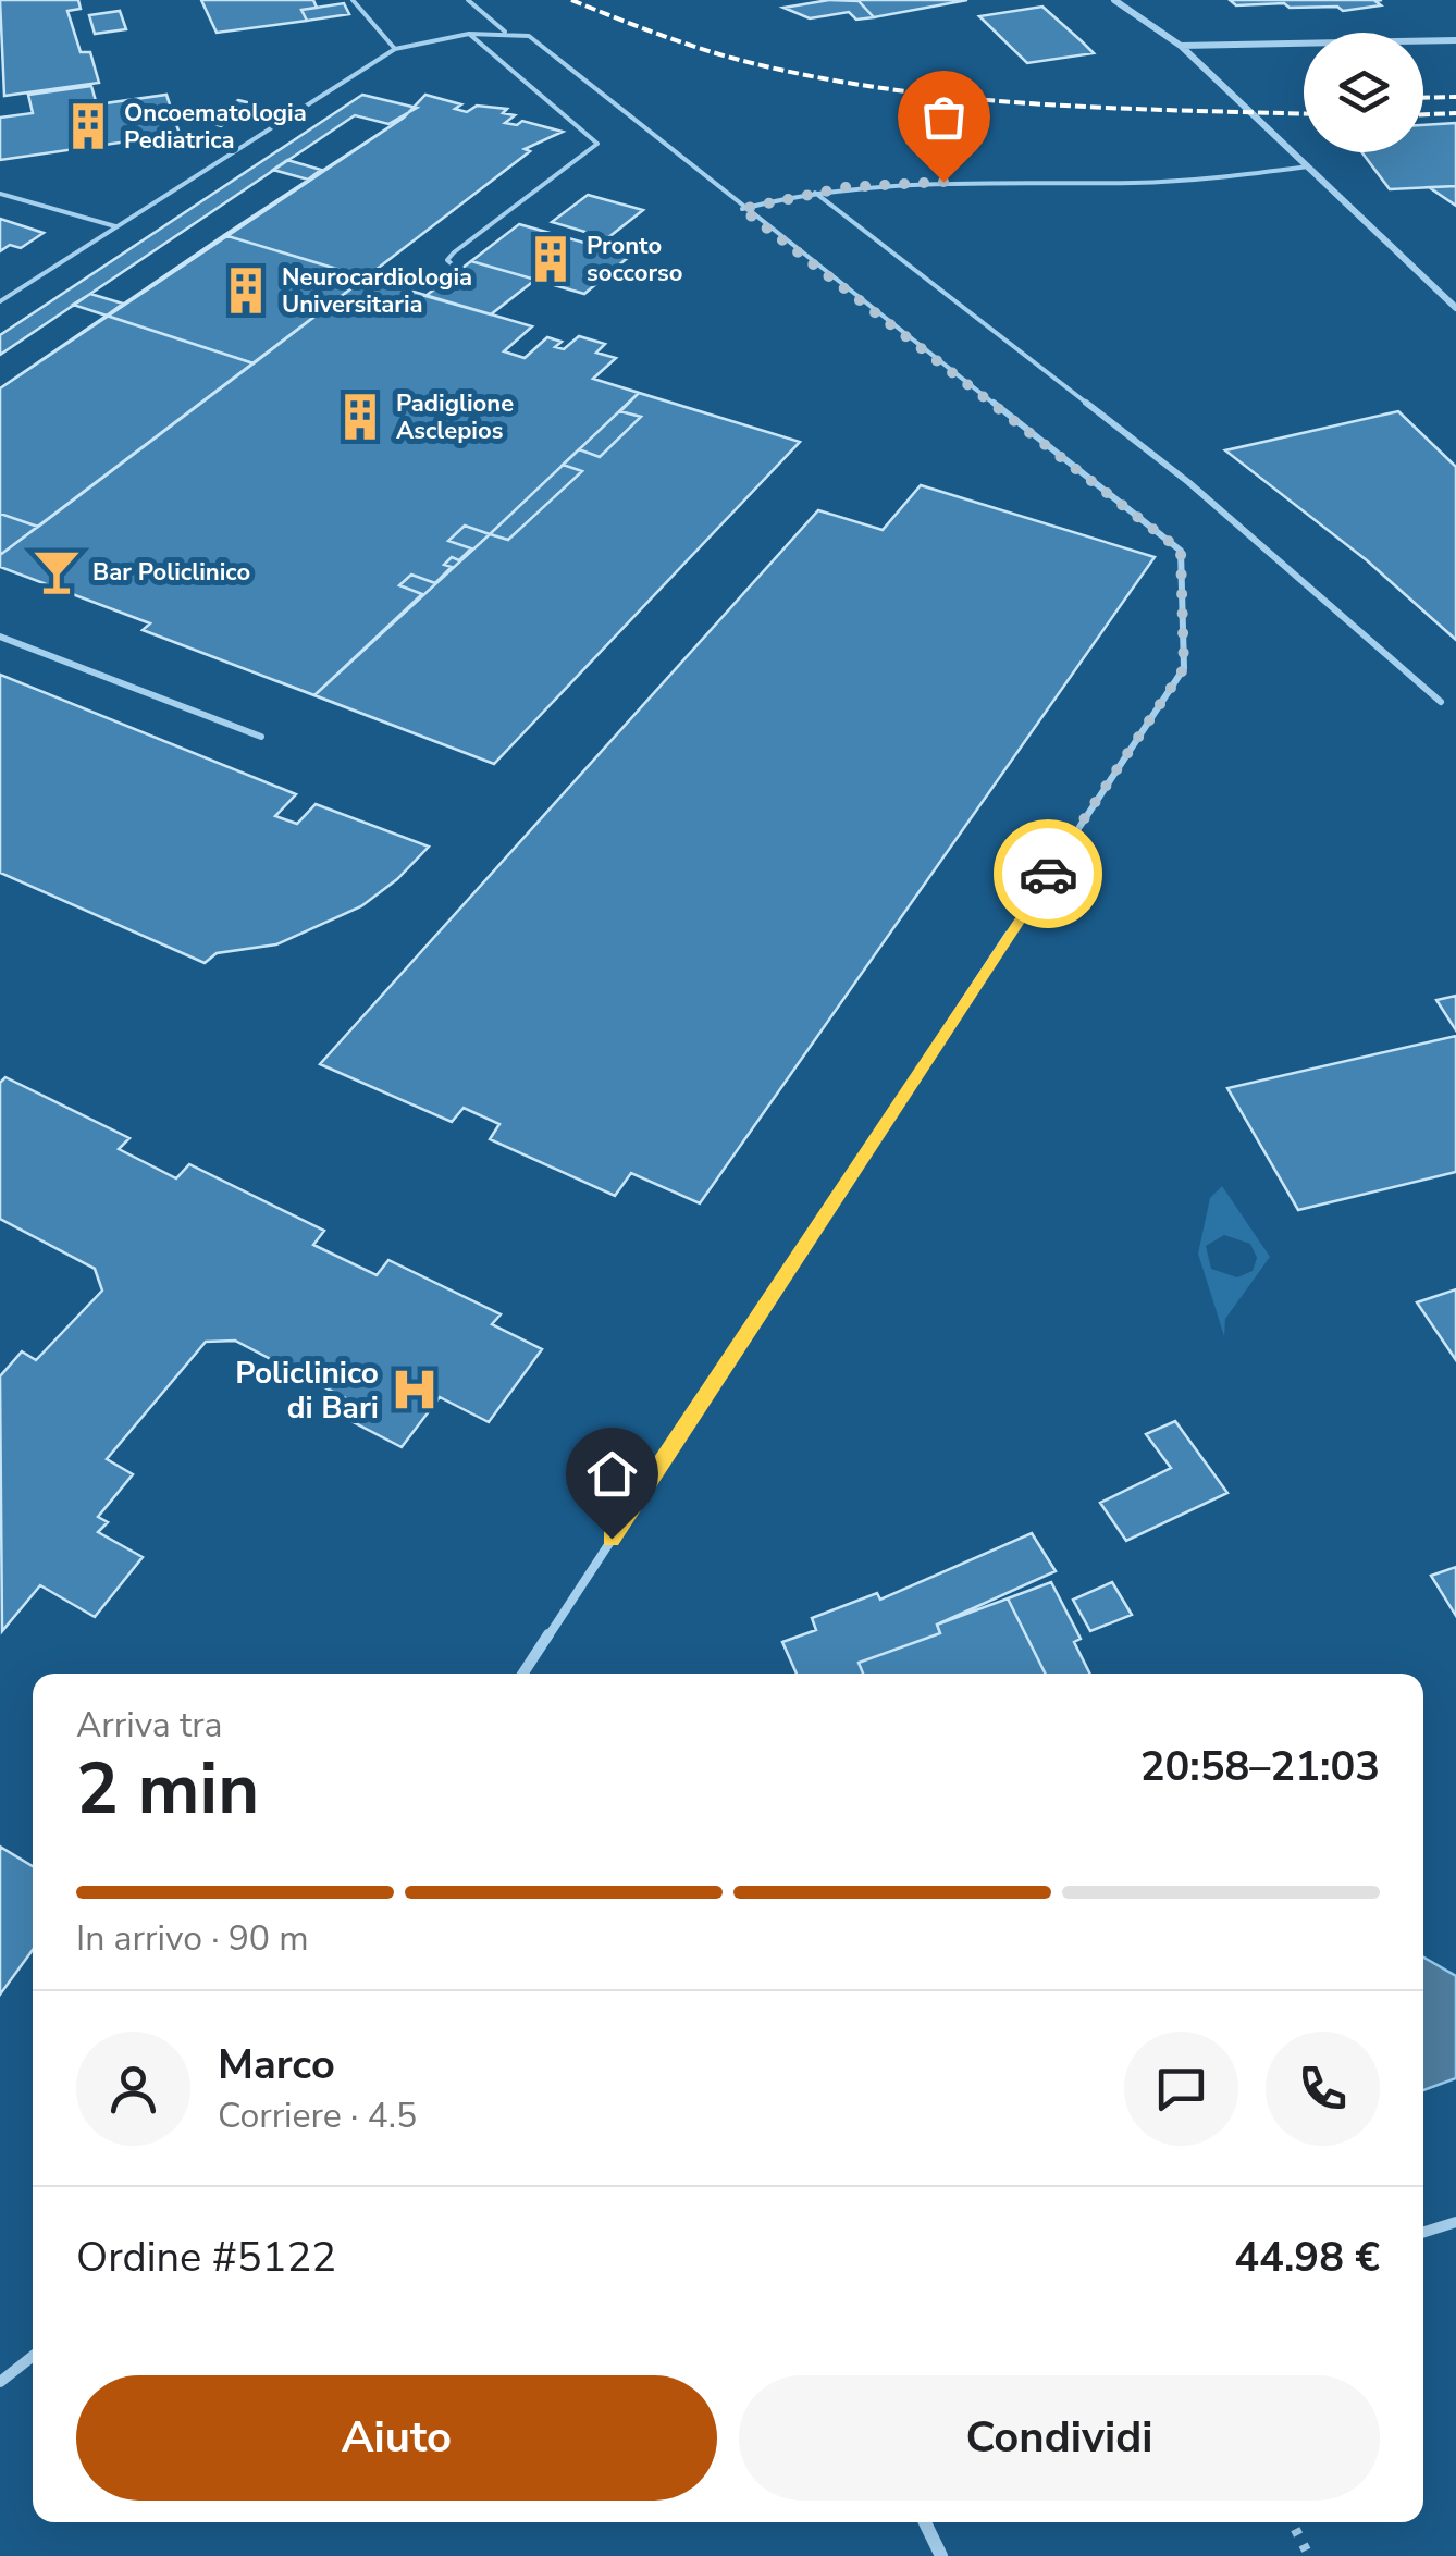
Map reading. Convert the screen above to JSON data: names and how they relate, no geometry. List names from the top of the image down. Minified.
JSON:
{"places":{"building":["Oncoematologia Pediatrica","Pronto soccorso","Neurocardiologia Universitaria","Padiglione Asclepios"],"bar":["Bar Policlinico"],"hospital":["Policlinico di Bari"]},"page":{"heading":["2 min","Arriva tra","20:58–21:03"],"panel":["Marco","Corriere · 4.5","Ordine #5122","44.98 €"],"bar":"In arrivo · 90 m","buttons":["Aiuto","Condividi"]}}
